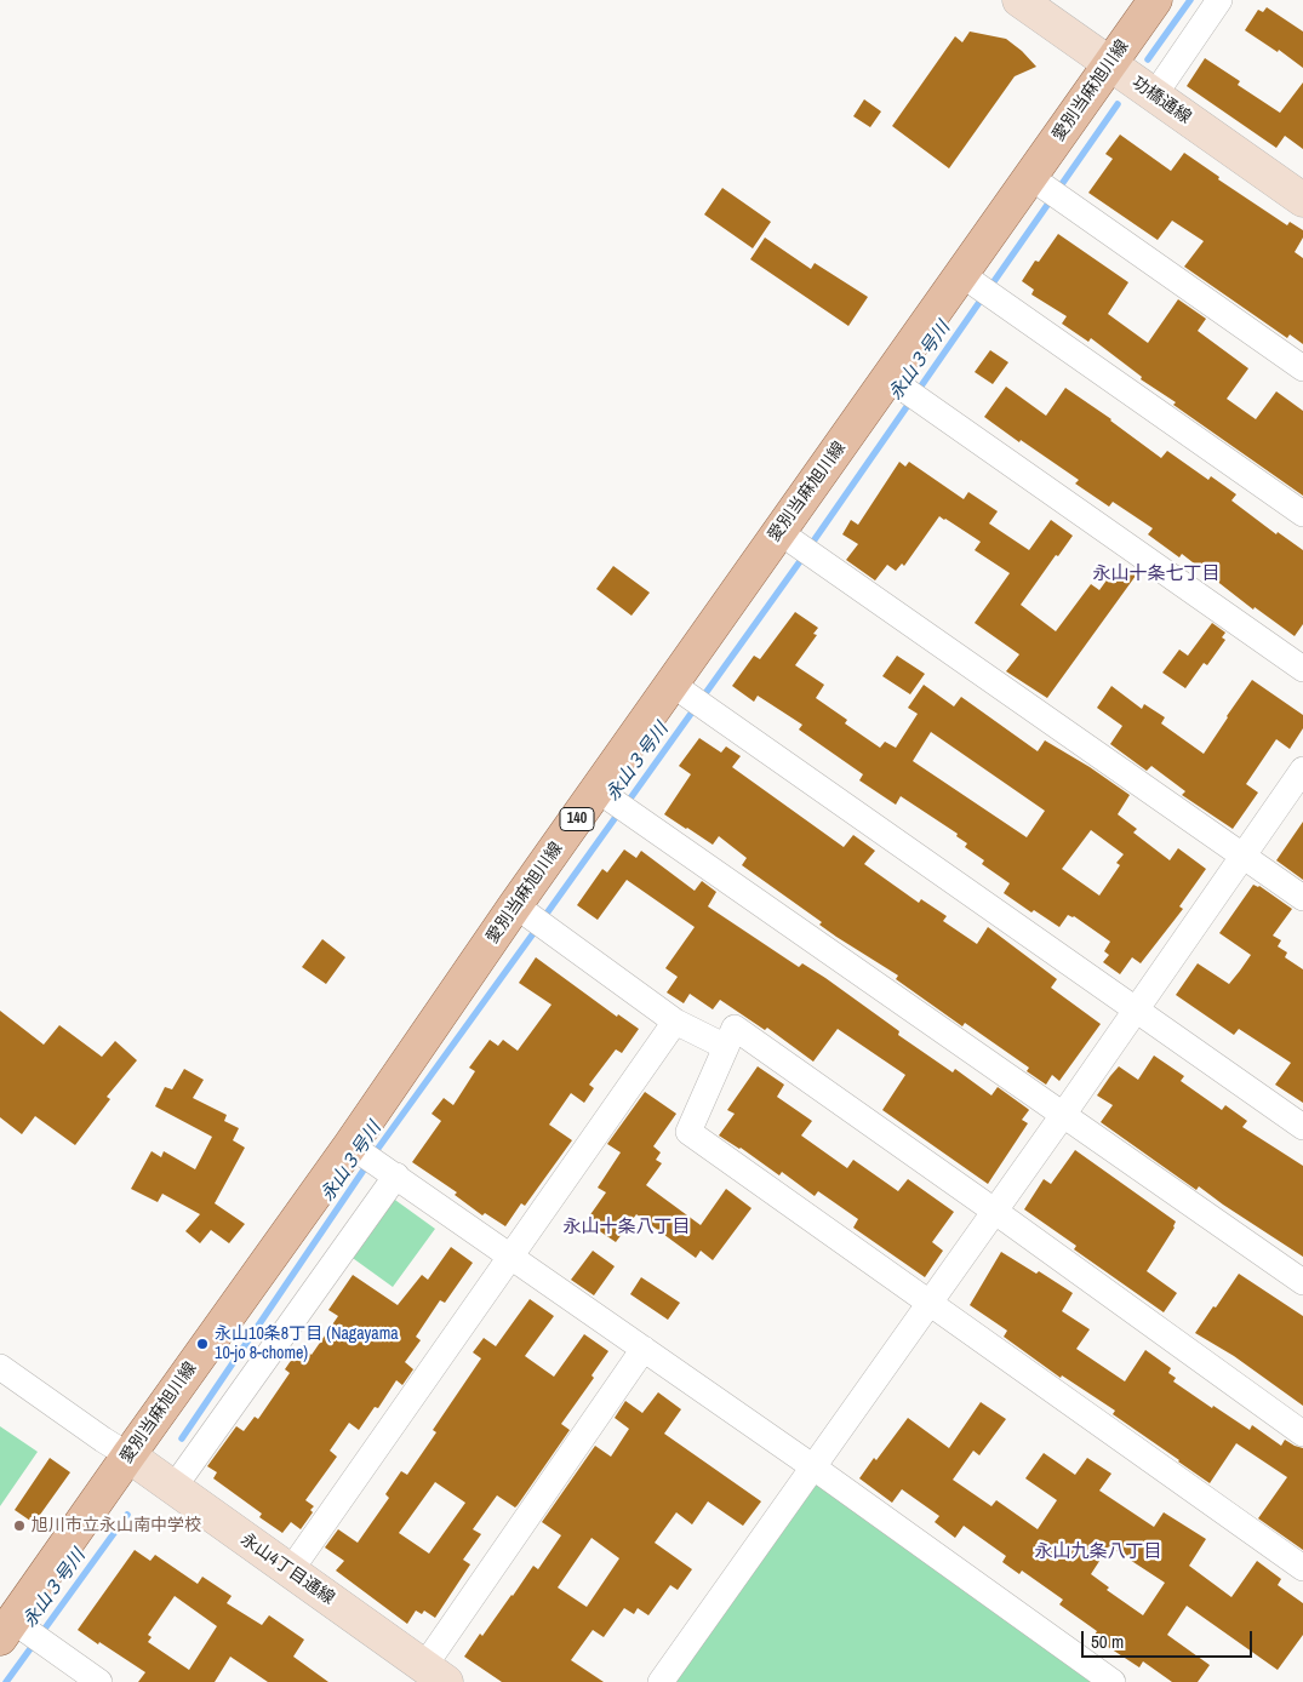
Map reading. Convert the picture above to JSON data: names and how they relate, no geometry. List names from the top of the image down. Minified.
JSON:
{"streets":{"main road":["愛別当麻旭川線","140"],"street":["功橋通線","永山4丁目通線"]},"crossings":[["愛別当麻旭川線","功橋通線"],["愛別当麻旭川線","永山4丁目通線"]],"districts":["永山十条七丁目","永山十条八丁目","永山九条八丁目"],"water":["永山３号川"],"places":["永山10条8丁目 (Nagayama 10-jo 8-chome)","旭川市立永山南中学校"],"scale_bar":"50 m"}
